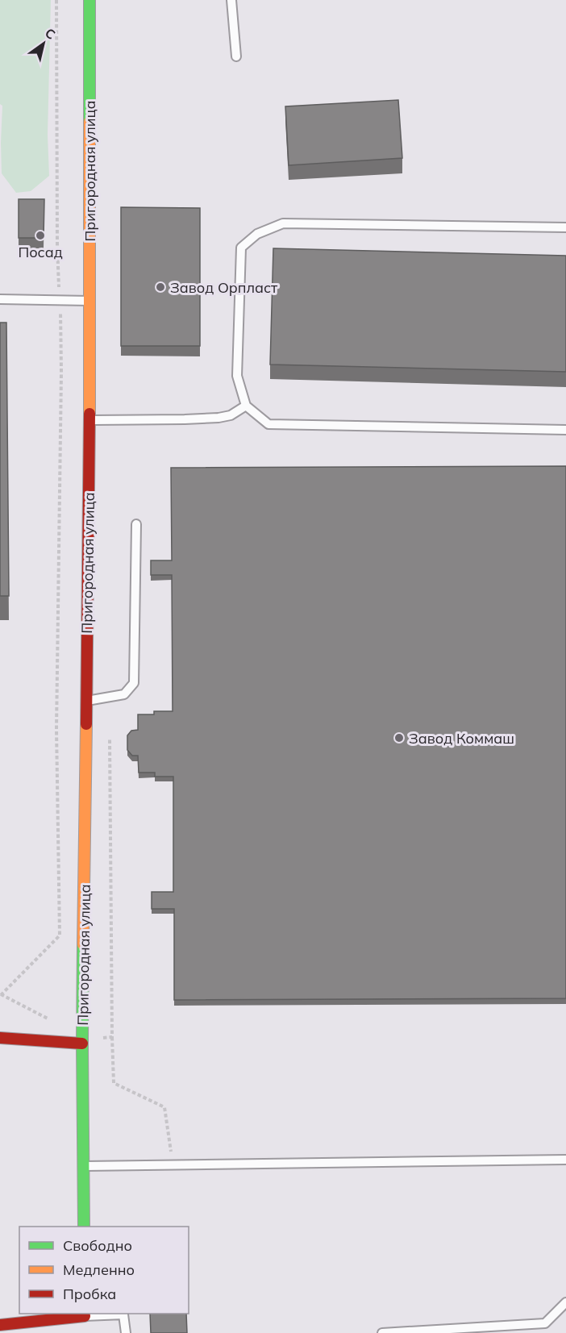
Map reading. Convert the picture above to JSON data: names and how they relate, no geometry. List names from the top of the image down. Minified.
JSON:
{"streets":{"main road":["Пригородная улица"]},"places":["Посад","Завод Орпласт","Завод Коммаш"],"legend":["Свободно","Медленно","Пробка"],"north":"top right"}
